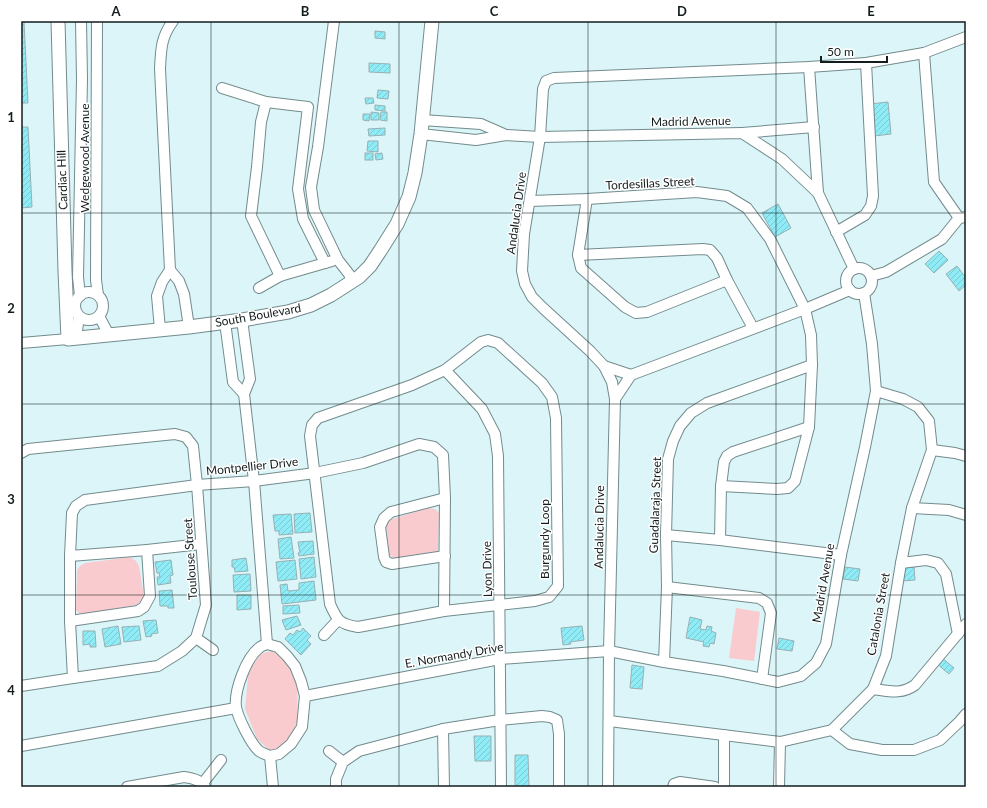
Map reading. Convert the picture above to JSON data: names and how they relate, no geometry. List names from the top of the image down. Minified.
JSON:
{"streets":{"main road":["Cardiac Hill","South Boulevard"],"street":["Madrid Avenue","Wedgewood Avenue","Tordesillas Street","Andalucia Drive","Montpellier Drive","Guadalaraja Street","Burgundy Loop","Toulouse Street","Lyon Drive","Catalonia Street","E. Normandy Drive"]},"crossings":[["Madrid Avenue","Andalucia Drive"],["Madrid Avenue","Guadalaraja Street"],["Madrid Avenue","Catalonia Street"],["Madrid Avenue","E. Normandy Drive"],["Wedgewood Avenue","Cardiac Hill"],["Wedgewood Avenue","South Boulevard"],["Cardiac Hill","South Boulevard"],["Tordesillas Street","Andalucia Drive"],["Tordesillas Street","Guadalaraja Street"],["Andalucia Drive","E. Normandy Drive"],["Montpellier Drive","Burgundy Loop"],["Montpellier Drive","Toulouse Street"],["Burgundy Loop","Lyon Drive"],["Lyon Drive","E. Normandy Drive"]],"scale_bar":"50 m","grid":{"columns":["A","B","C","D","E"],"rows":["1","2","3","4"]}}
